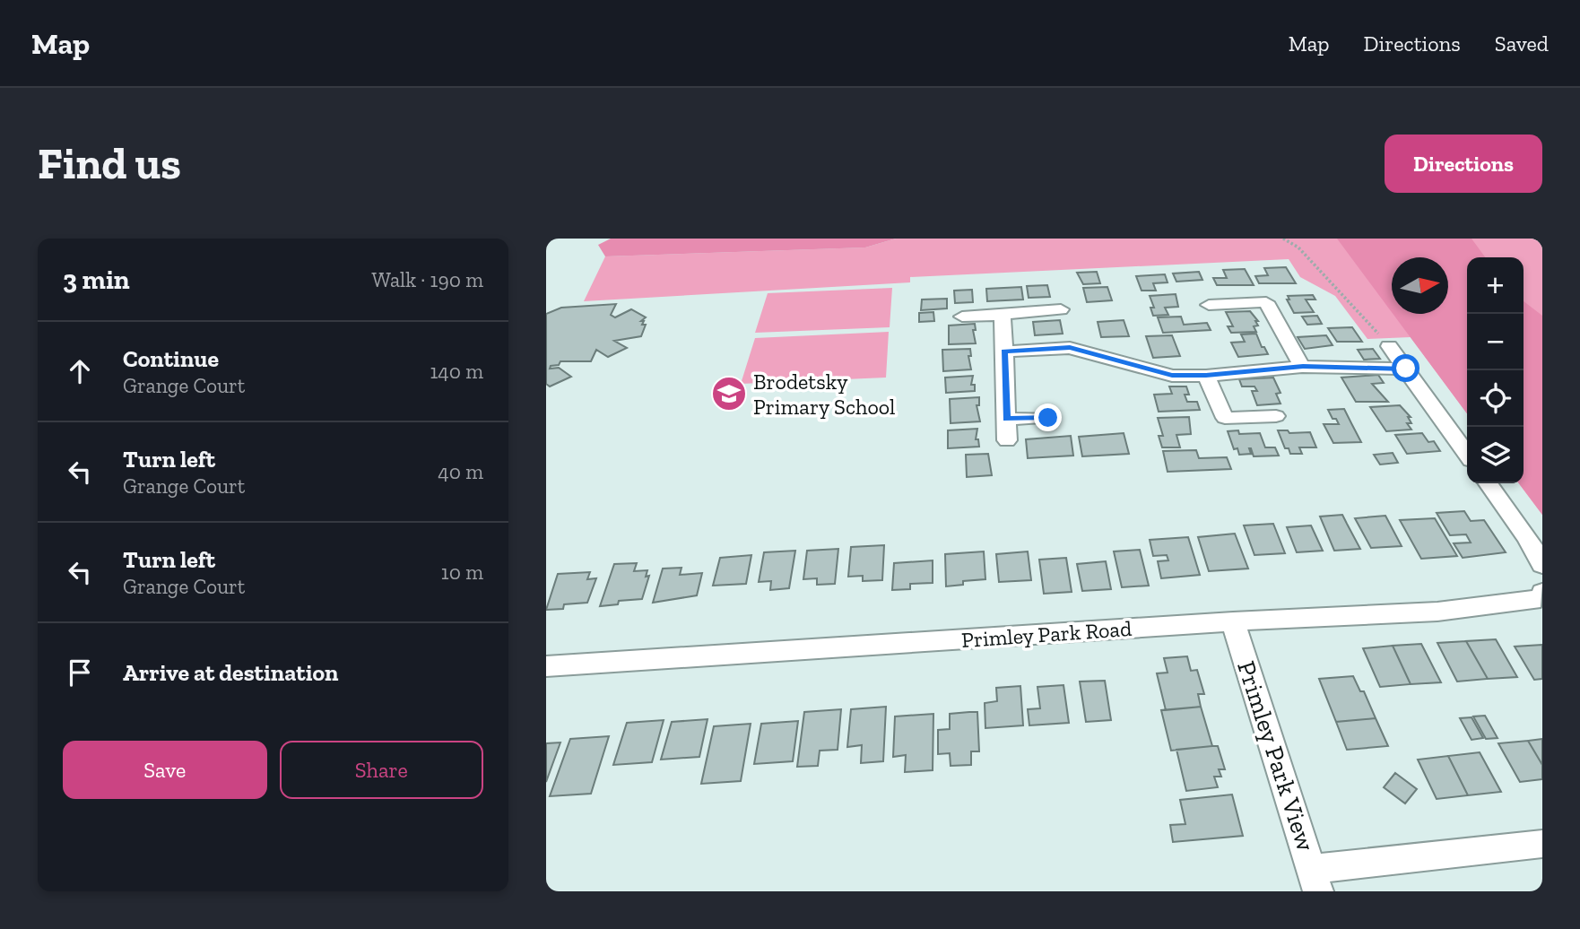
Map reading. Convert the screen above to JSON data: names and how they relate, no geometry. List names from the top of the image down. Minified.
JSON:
{"streets":{"street":["Primley Park Road","Primley Park View"]},"crossings":[["Primley Park Road","Primley Park View"]],"places":{"school or university":["Brodetsky Primary School"]},"north":"right","page":{"header":"Map","nav":["Map","Directions","Saved"],"buttons":["Directions",["Save","Share"]],"title":"Find us","heading":["3 min","Walk · 190 m"],"map_buttons":["+","−"],"list":[["Continue","Grange Court","140 m"],["Turn left","Grange Court","40 m"],["Turn left","Grange Court","10 m"],"Arrive at destination"]}}
